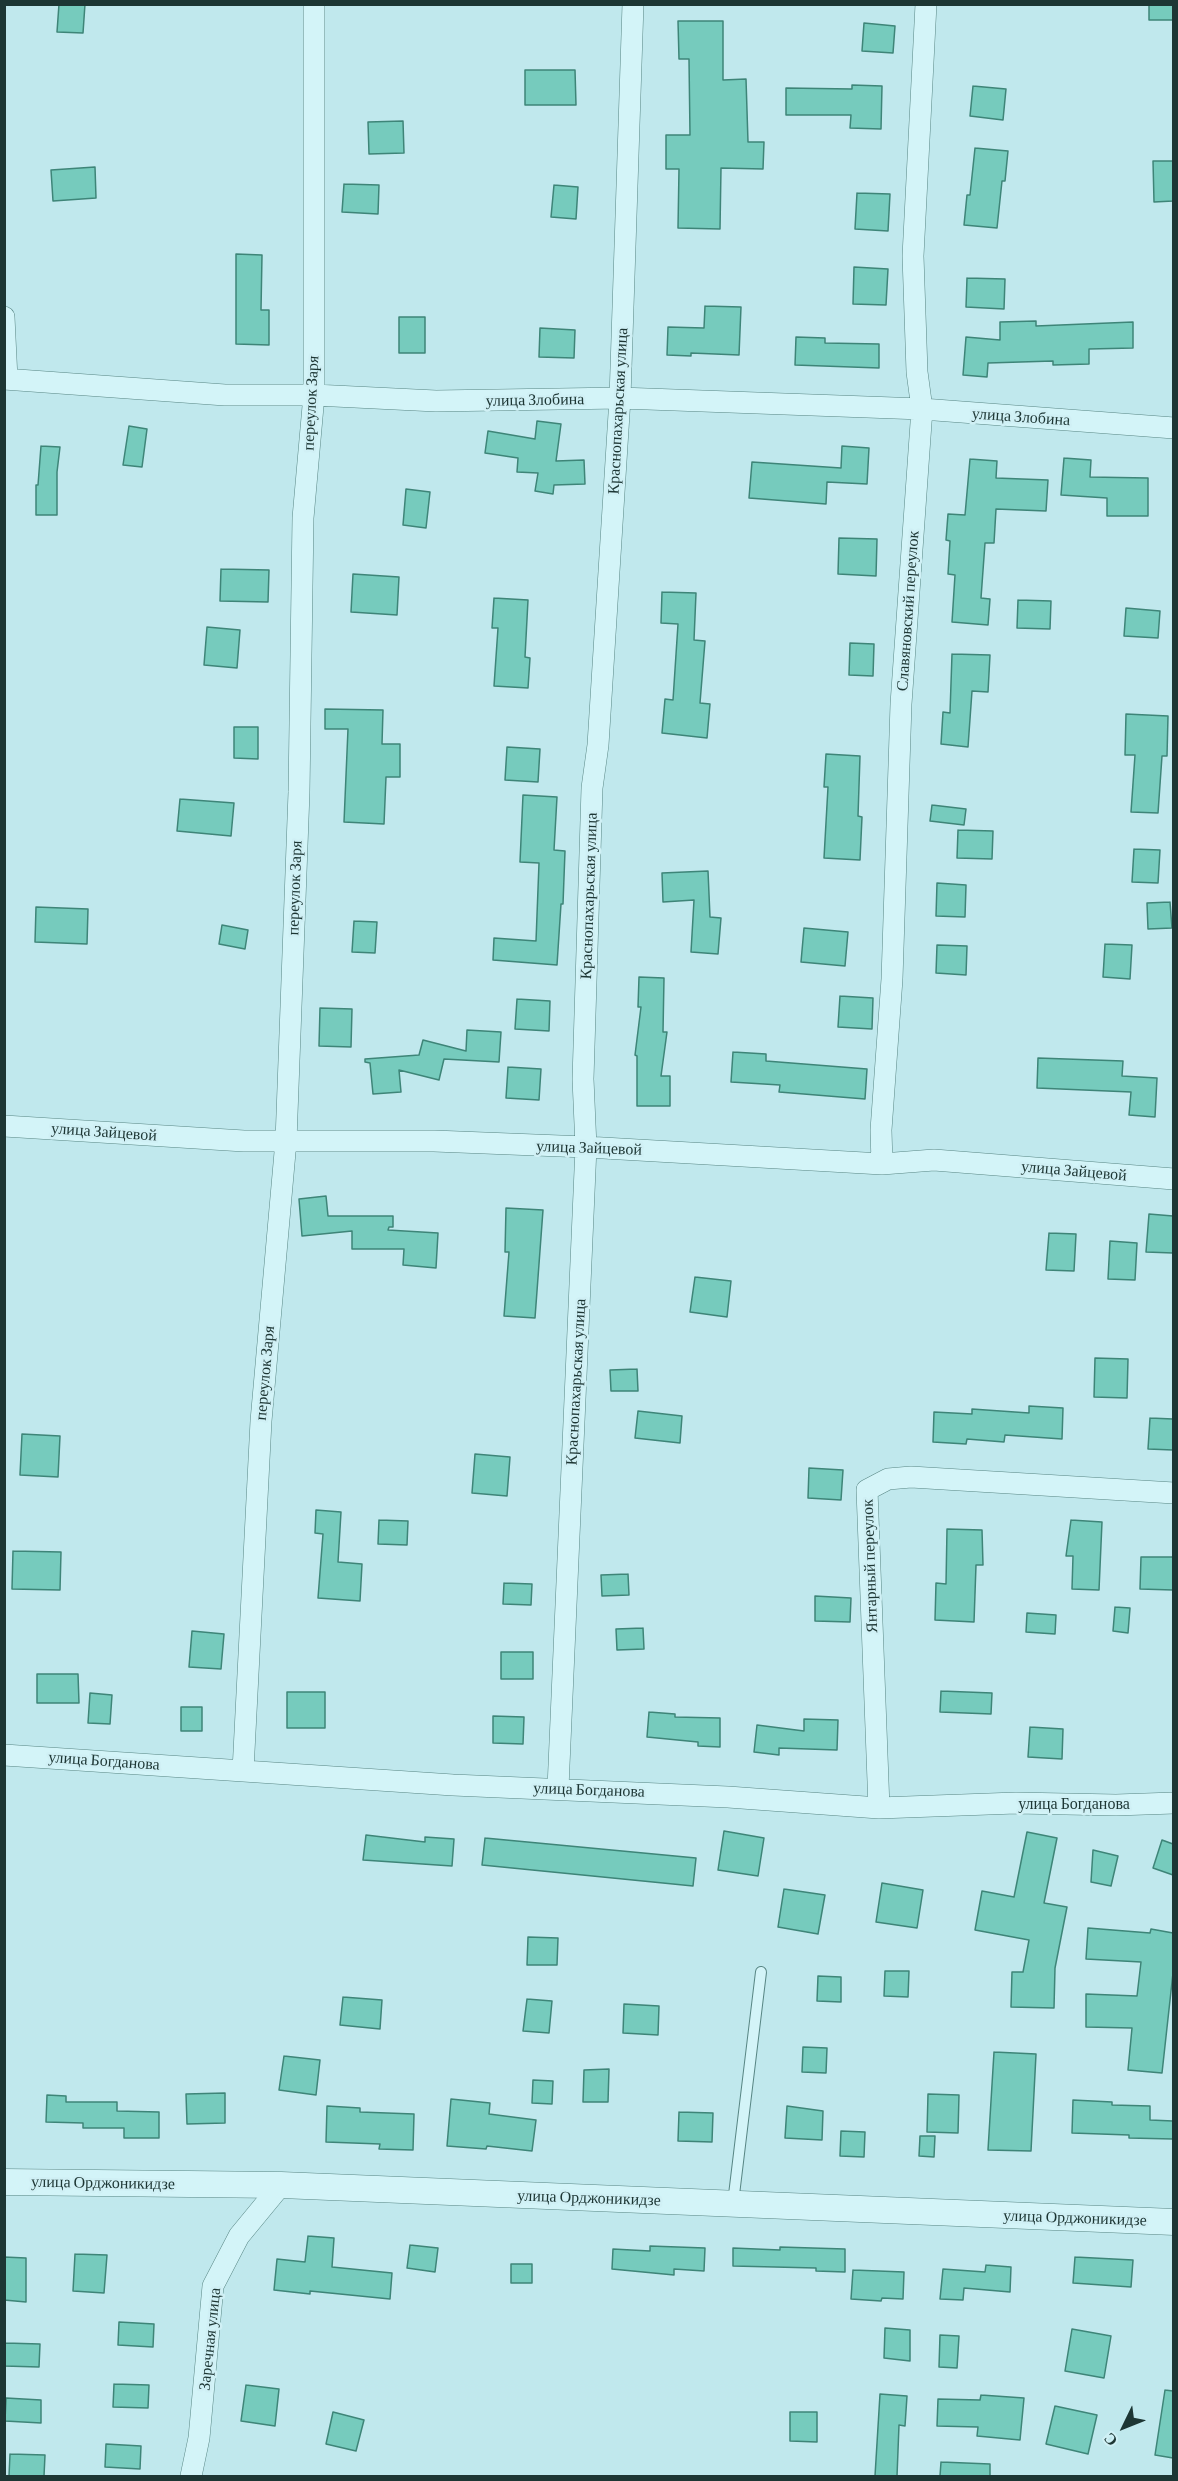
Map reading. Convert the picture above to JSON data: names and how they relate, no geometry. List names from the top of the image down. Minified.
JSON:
{"streets":{"street":["улица Злобина","переулок Заря","Краснопахарьская улица","Славяновский переулок","улица Зайцевой","Янтарный переулок","улица Богданова","улица Орджоникидзе","Заречная улица"]},"crossings":[["улица Злобина","переулок Заря"],["улица Злобина","Краснопахарьская улица"],["улица Злобина","Славяновский переулок"],["переулок Заря","улица Зайцевой"],["переулок Заря","улица Богданова"],["Краснопахарьская улица","улица Зайцевой"],["Краснопахарьская улица","улица Богданова"],["Славяновский переулок","улица Зайцевой"],["Янтарный переулок","улица Богданова"],["улица Орджоникидзе","Заречная улица"]],"north":"bottom left"}
